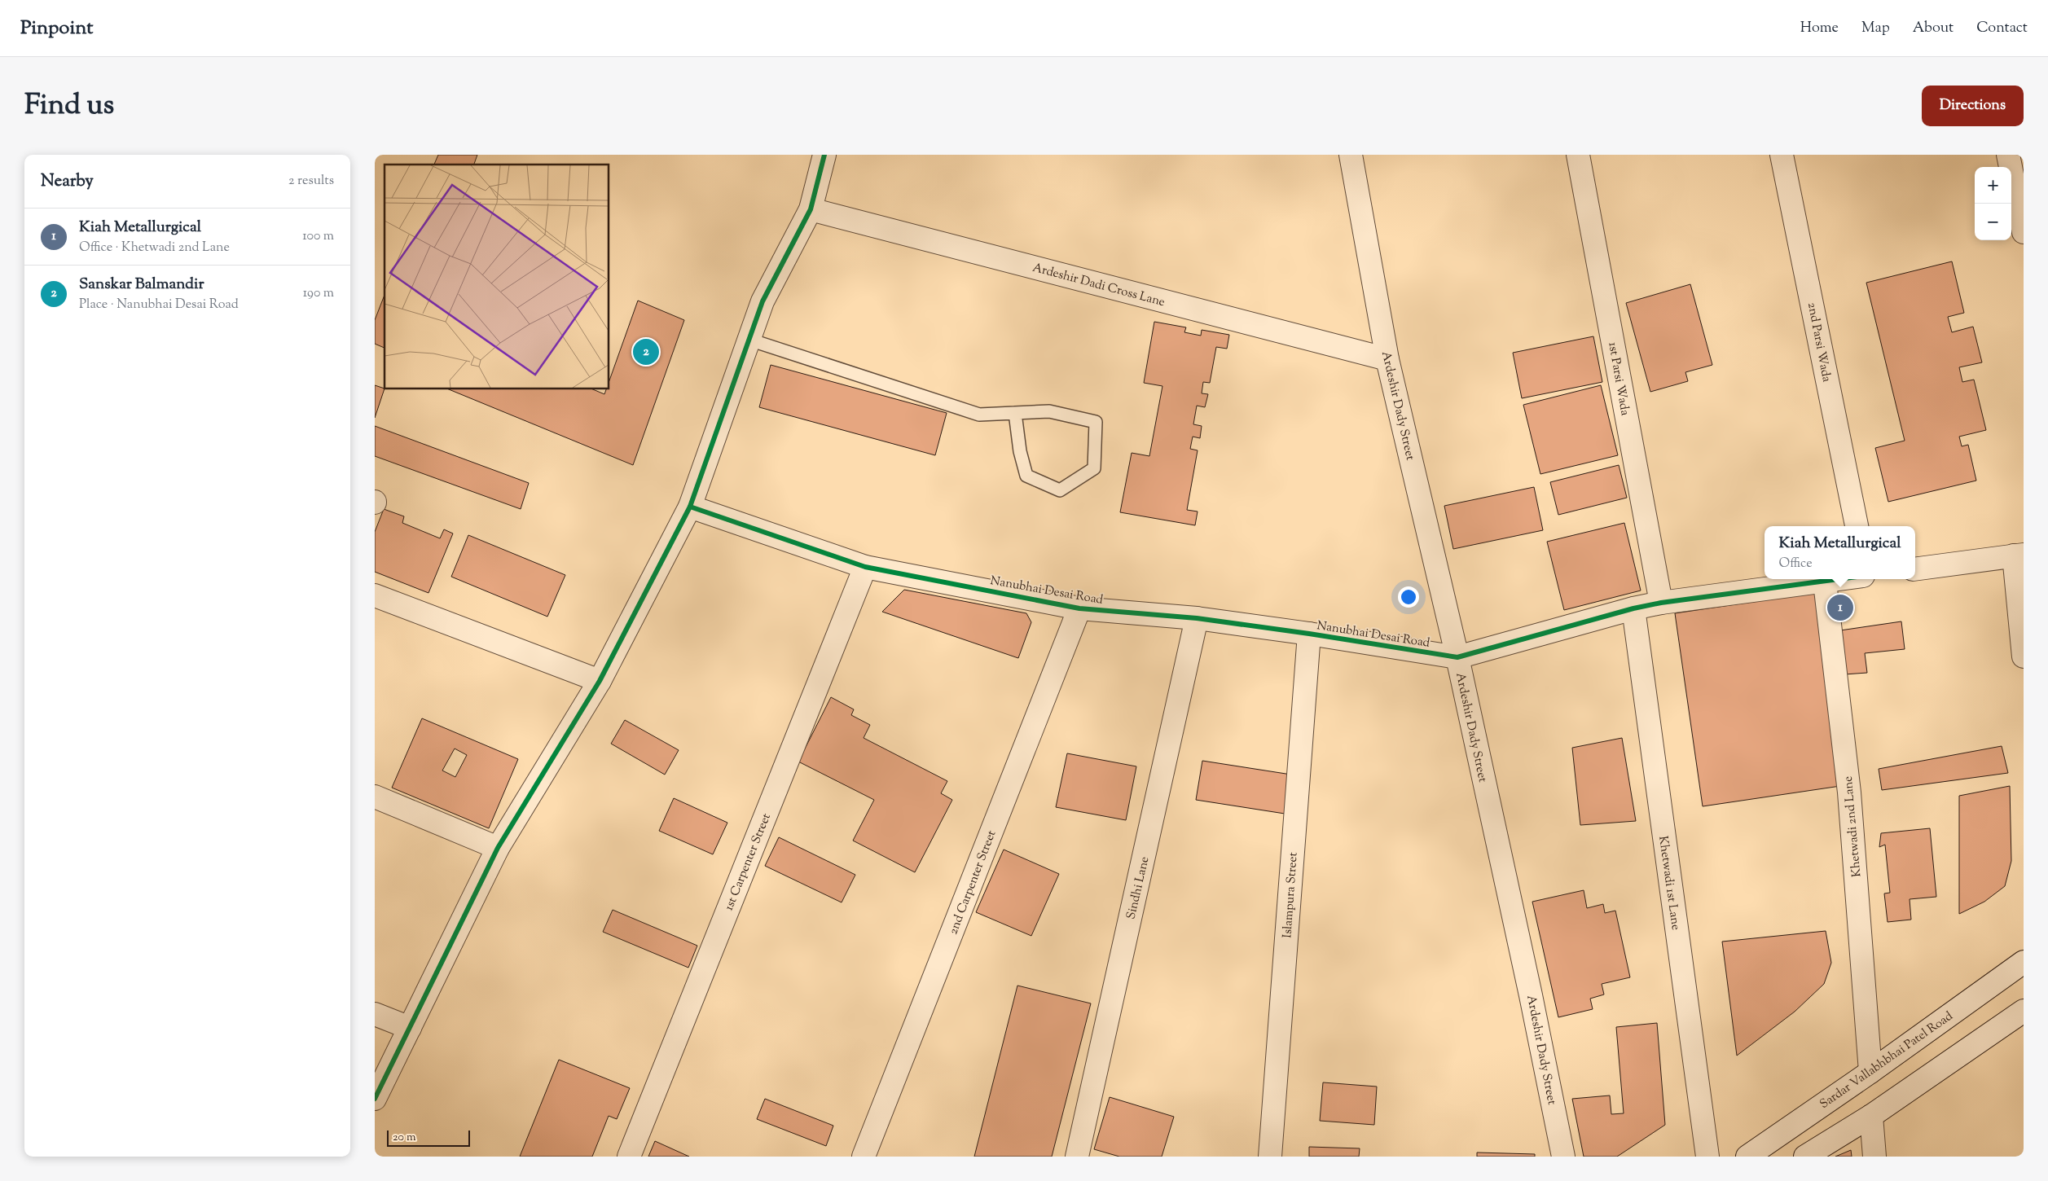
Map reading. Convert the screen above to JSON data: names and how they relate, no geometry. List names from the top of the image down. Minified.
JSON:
{"streets":{"street":["Ardeshir Dadi Cross Lane","2nd Parsi Wada","1st Parsi Wada","Ardeshir Dady Street","Nanubhai Desai Road","Khetwadi 2nd Lane","1st Carpenter Street","2nd Carpenter Street","Khetwadi 1st Lane","Sindhi Lane","Islampura Street","Sardar Vallabhbhai Patel Road"]},"crossings":[["Ardeshir Dadi Cross Lane","Ardeshir Dady Street"],["Ardeshir Dady Street","Nanubhai Desai Road"],["Nanubhai Desai Road","1st Carpenter Street"],["Nanubhai Desai Road","2nd Carpenter Street"],["Nanubhai Desai Road","Sindhi Lane"],["Nanubhai Desai Road","Islampura Street"],["Khetwadi 2nd Lane","Sardar Vallabhbhai Patel Road"]],"scale_bar":"20 m","page":{"header":"Pinpoint","nav":["Home","Map","About","Contact"],"title":"Find us","buttons":"Directions","heading":["Nearby","2 results"],"map_buttons":["+","−"],"list":[{"mark":"1","name":"Kiah Metallurgical","note":"Office · Khetwadi 2nd Lane","value":"100 m"},{"mark":"2","name":"Sanskar Balmandir","note":"Place · Nanubhai Desai Road","value":"190 m"}],"pins":["2","1"],"popup":["Kiah Metallurgical","Office"],"scale":"20 m"}}
